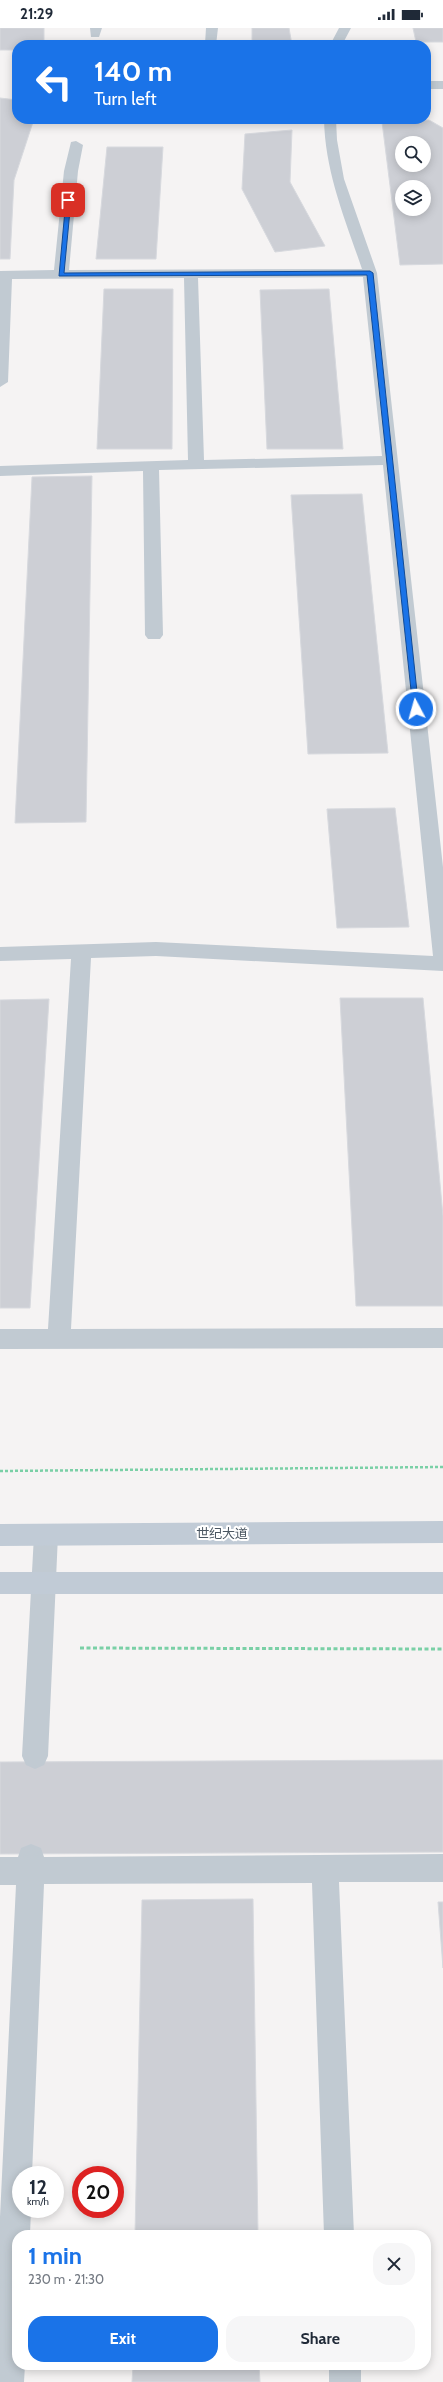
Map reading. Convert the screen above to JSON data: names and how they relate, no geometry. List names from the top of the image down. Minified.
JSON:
{"streets":{"street":["世纪大道"]},"page":{"status":"21:29","turn":["140 m","Turn left"],"speed":"12 km/h","limit":"20","heading":["1 min","230 m · 21:30"],"buttons":["Exit","Share"]}}
